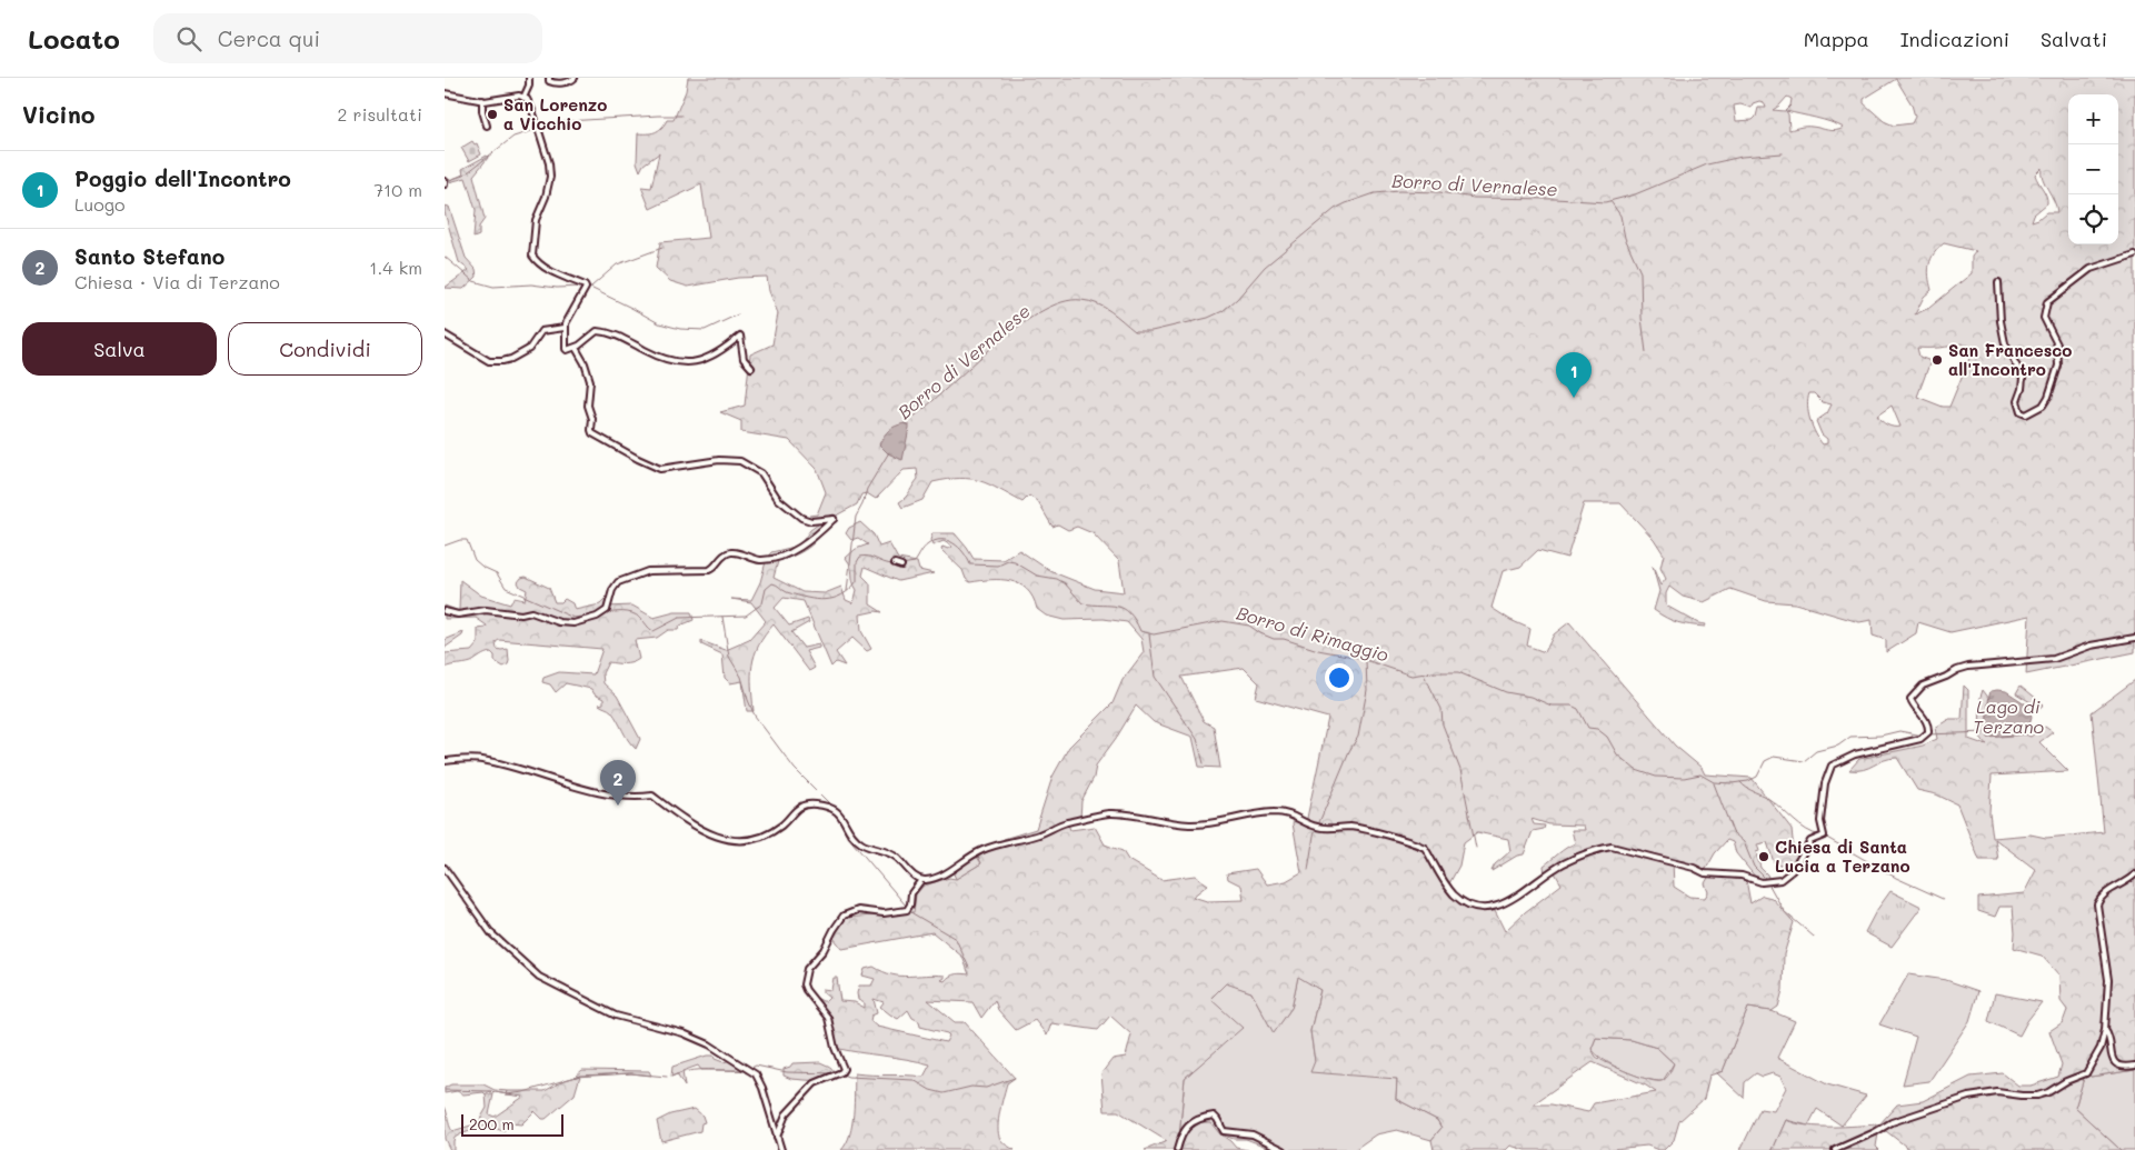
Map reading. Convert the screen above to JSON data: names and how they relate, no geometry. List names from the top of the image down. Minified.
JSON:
{"water":["Borro di Vernalese","Borro di Rimaggio","Lago di Terzano"],"places":["San Lorenzo a Vicchio","San Francesco all'Incontro","Chiesa di Santa Lucia a Terzano"],"scale_bar":"200 m","page":{"header":"Locato","search":"Cerca qui","nav":["Mappa","Indicazioni","Salvati"],"heading":["Vicino","2 risultati"],"map_buttons":["+","−"],"list":[{"mark":"1","name":"Poggio dell'Incontro","note":"Luogo","value":"710 m"},{"mark":"2","name":"Santo Stefano","note":"Chiesa · Via di Terzano","value":"1.4 km"}],"buttons":["Salva","Condividi"],"pins":["1","2"],"scale":"200 m"}}
